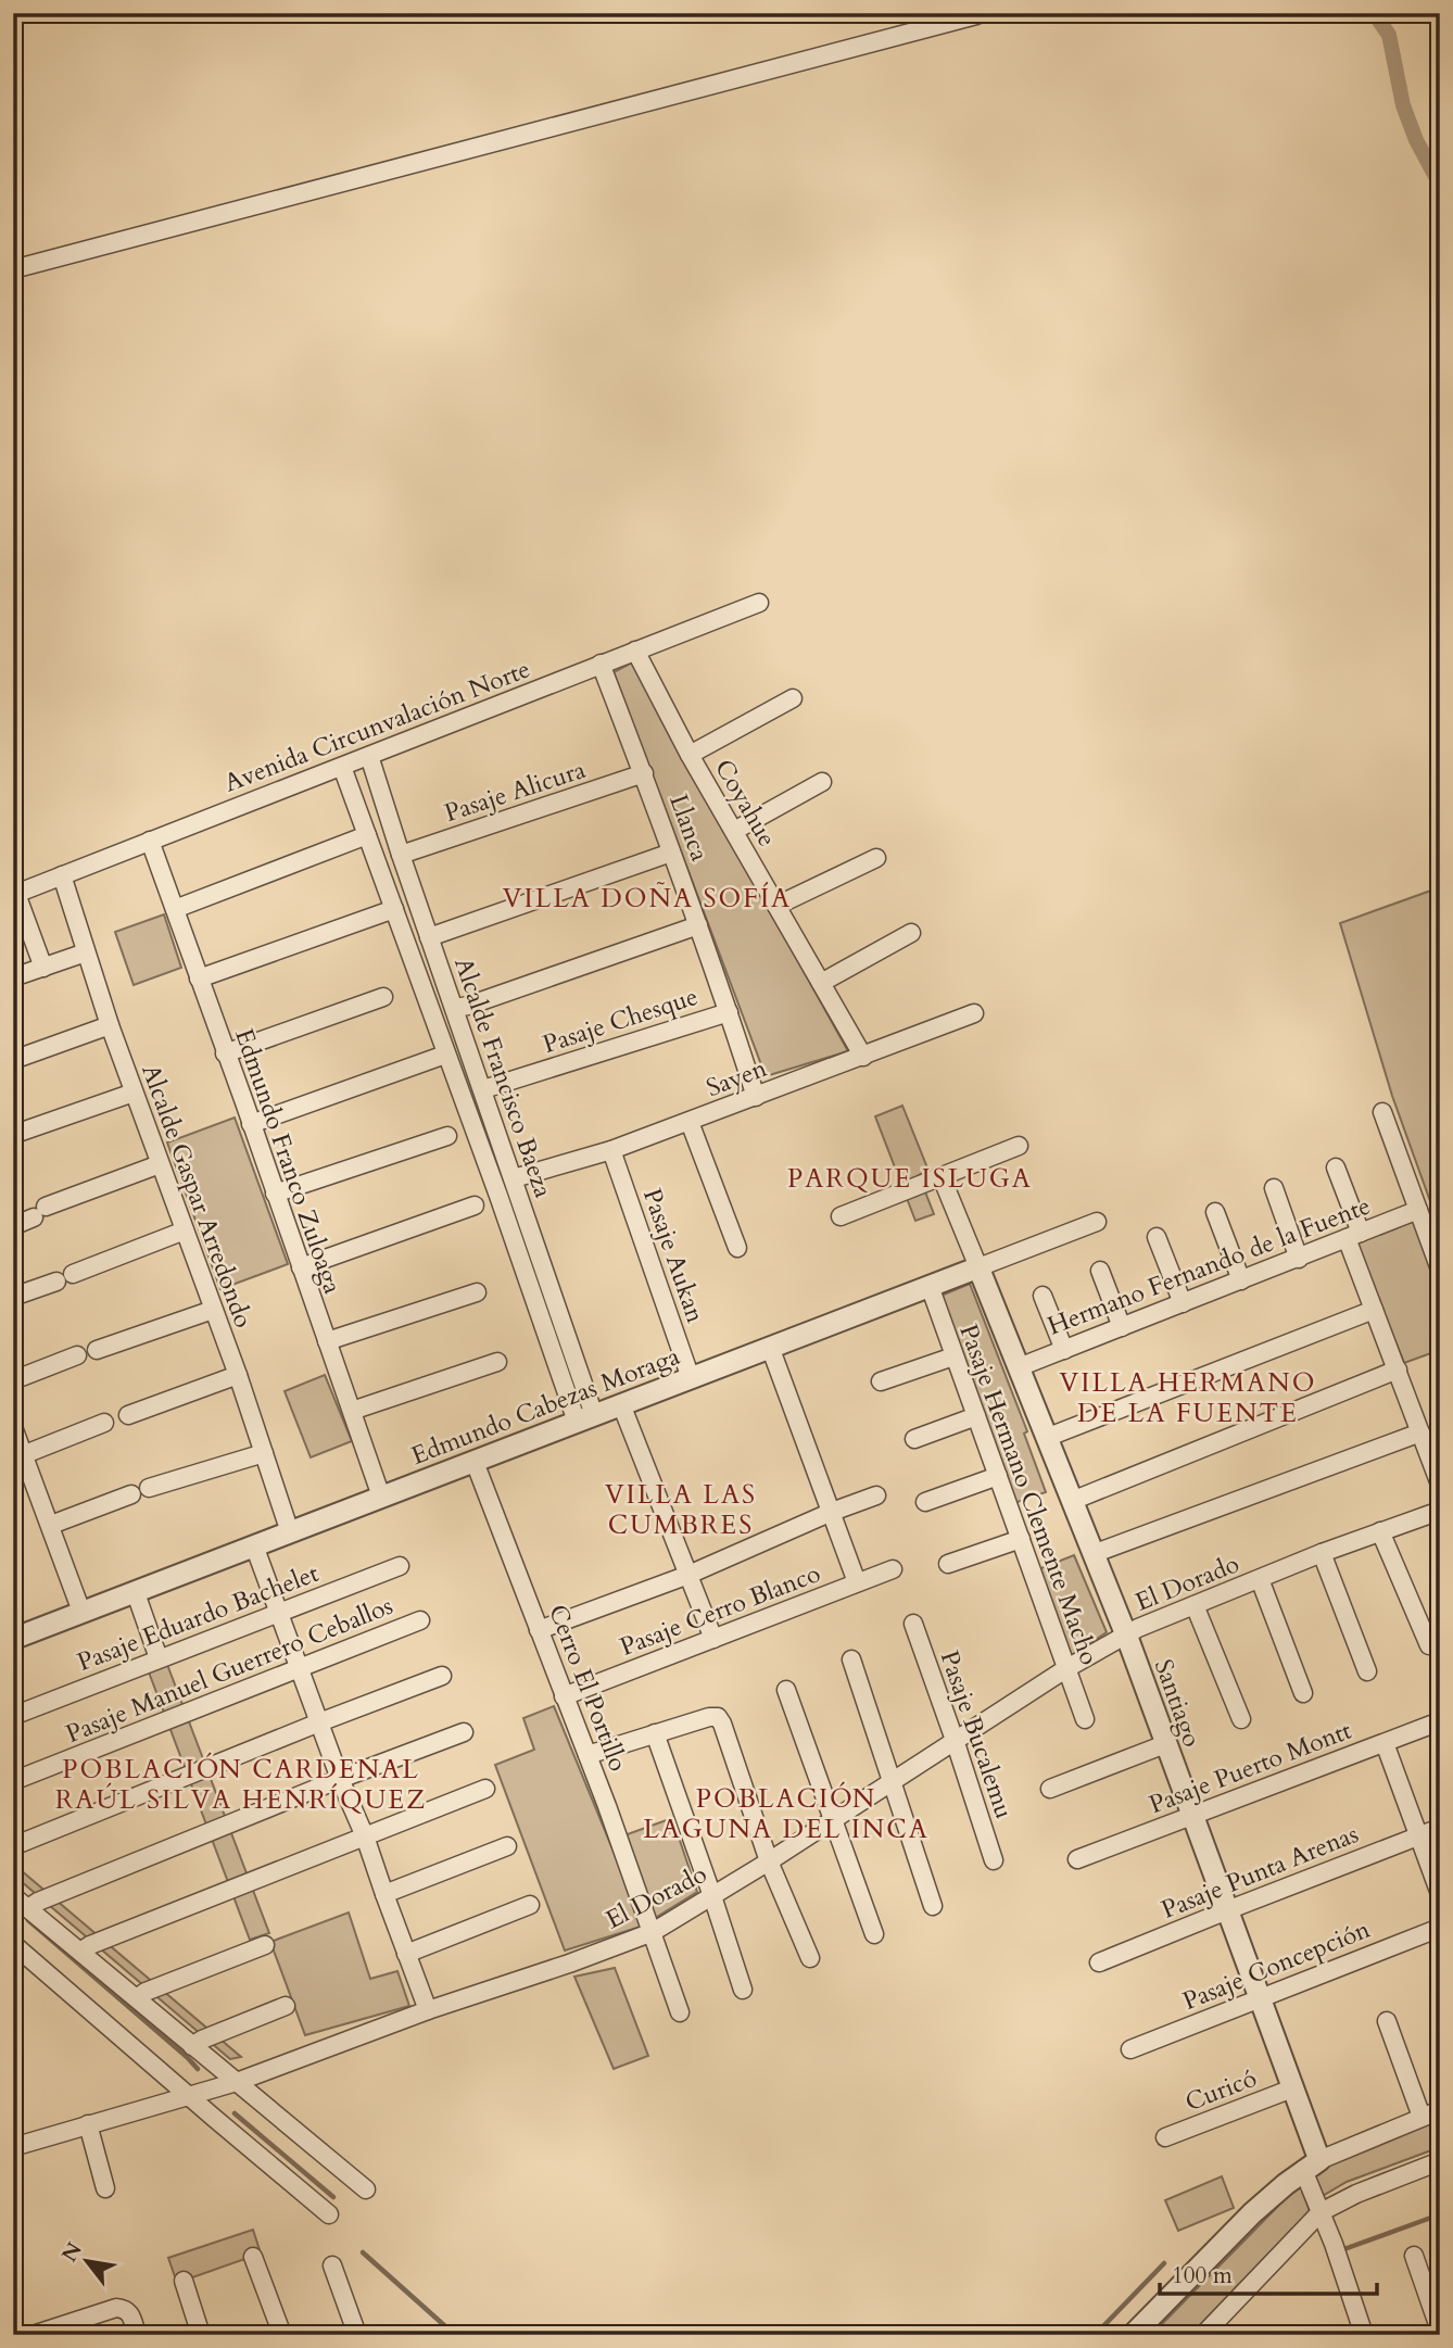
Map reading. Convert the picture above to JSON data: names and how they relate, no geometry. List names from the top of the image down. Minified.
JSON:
{"streets":{"street":["Avenida Circunvalación Norte","Pasaje Alicura","Coyahue","Llanca","Pasaje Chesque","Alcalde Francisco Baeza","Sayen","Edmundo Franco Zuloaga","Alcalde Gaspar Arredondo","Pasaje Aukan","Hermano Fernando de la Fuente","Edmundo Cabezas Moraga","Pasaje Hermano Clemente Macho","El Dorado","Pasaje Cerro Blanco","Pasaje Eduardo Bachelet","Pasaje Manuel Guerrero Ceballos","Cerro El Portillo","Santiago","Pasaje Bucalemu","Pasaje Puerto Montt","Pasaje Punta Arenas","Pasaje Concepción","Curicó"]},"crossings":[["Avenida Circunvalación Norte","Coyahue"],["Avenida Circunvalación Norte","Llanca"],["Avenida Circunvalación Norte","Alcalde Francisco Baeza"],["Avenida Circunvalación Norte","Edmundo Franco Zuloaga"],["Avenida Circunvalación Norte","Alcalde Gaspar Arredondo"],["Pasaje Alicura","Llanca"],["Pasaje Alicura","Alcalde Francisco Baeza"],["Coyahue","Sayen"],["Llanca","Pasaje Chesque"],["Llanca","Sayen"],["Pasaje Chesque","Alcalde Francisco Baeza"],["Alcalde Francisco Baeza","Sayen"],["Alcalde Francisco Baeza","Edmundo Cabezas Moraga"],["Sayen","Pasaje Aukan"],["Edmundo Franco Zuloaga","Edmundo Cabezas Moraga"],["Alcalde Gaspar Arredondo","Edmundo Cabezas Moraga"],["Pasaje Aukan","Edmundo Cabezas Moraga"],["Hermano Fernando de la Fuente","Santiago"],["Edmundo Cabezas Moraga","Pasaje Hermano Clemente Macho"],["Edmundo Cabezas Moraga","Cerro El Portillo"],["Edmundo Cabezas Moraga","Santiago"],["Pasaje Hermano Clemente Macho","El Dorado"],["El Dorado","Cerro El Portillo"],["El Dorado","Santiago"],["El Dorado","Pasaje Bucalemu"],["Pasaje Cerro Blanco","Cerro El Portillo"],["Santiago","Pasaje Puerto Montt"],["Santiago","Pasaje Punta Arenas"],["Santiago","Pasaje Concepción"],["Santiago","Curicó"]],"districts":["VILLA DOÑA SOFÍA","PARQUE ISLUGA","VILLA HERMANO DE LA FUENTE","VILLA LAS CUMBRES","POBLACIÓN CARDENAL RAÚL SILVA HENRÍQUEZ","POBLACIÓN LAGUNA DEL INCA"],"scale_bar":"100 m","north":"top left"}
